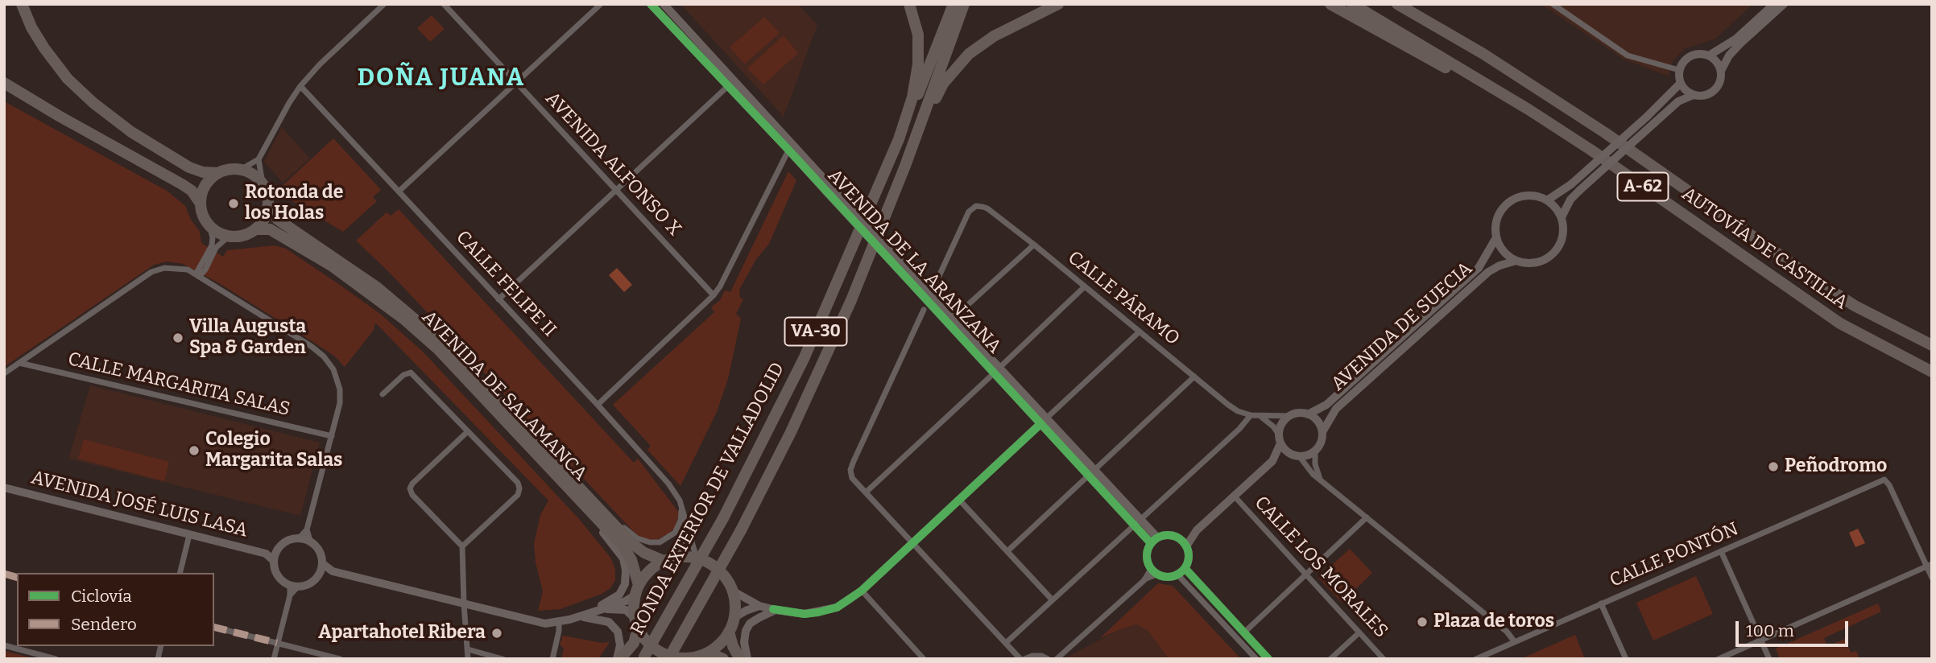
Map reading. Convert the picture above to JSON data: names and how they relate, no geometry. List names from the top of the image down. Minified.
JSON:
{"streets":{"highway":["A-62","AUTOVÍA DE CASTILLA","VA-30","AVENIDA DE SALAMANCA","RONDA EXTERIOR DE VALLADOLID"],"street":["AVENIDA ALFONSO X","AVENIDA DE LA ARANZANA","CALLE FELIPE II","CALLE PÁRAMO","AVENIDA DE SUECIA","CALLE MARGARITA SALAS","AVENIDA JOSÉ LUIS LASA","CALLE PONTÓN","CALLE LOS MORALES"]},"crossings":[["CALLE FELIPE II","AVENIDA DE SALAMANCA"],["CALLE PÁRAMO","AVENIDA DE SUECIA"]],"districts":["DOÑA JUANA"],"places":["Rotonda de los Holas","Villa Augusta Spa & Garden","Colegio Margarita Salas","Peñodromo","Plaza de toros","Apartahotel Ribera"],"legend":["Ciclovía","Sendero"],"scale_bar":"100 m"}
